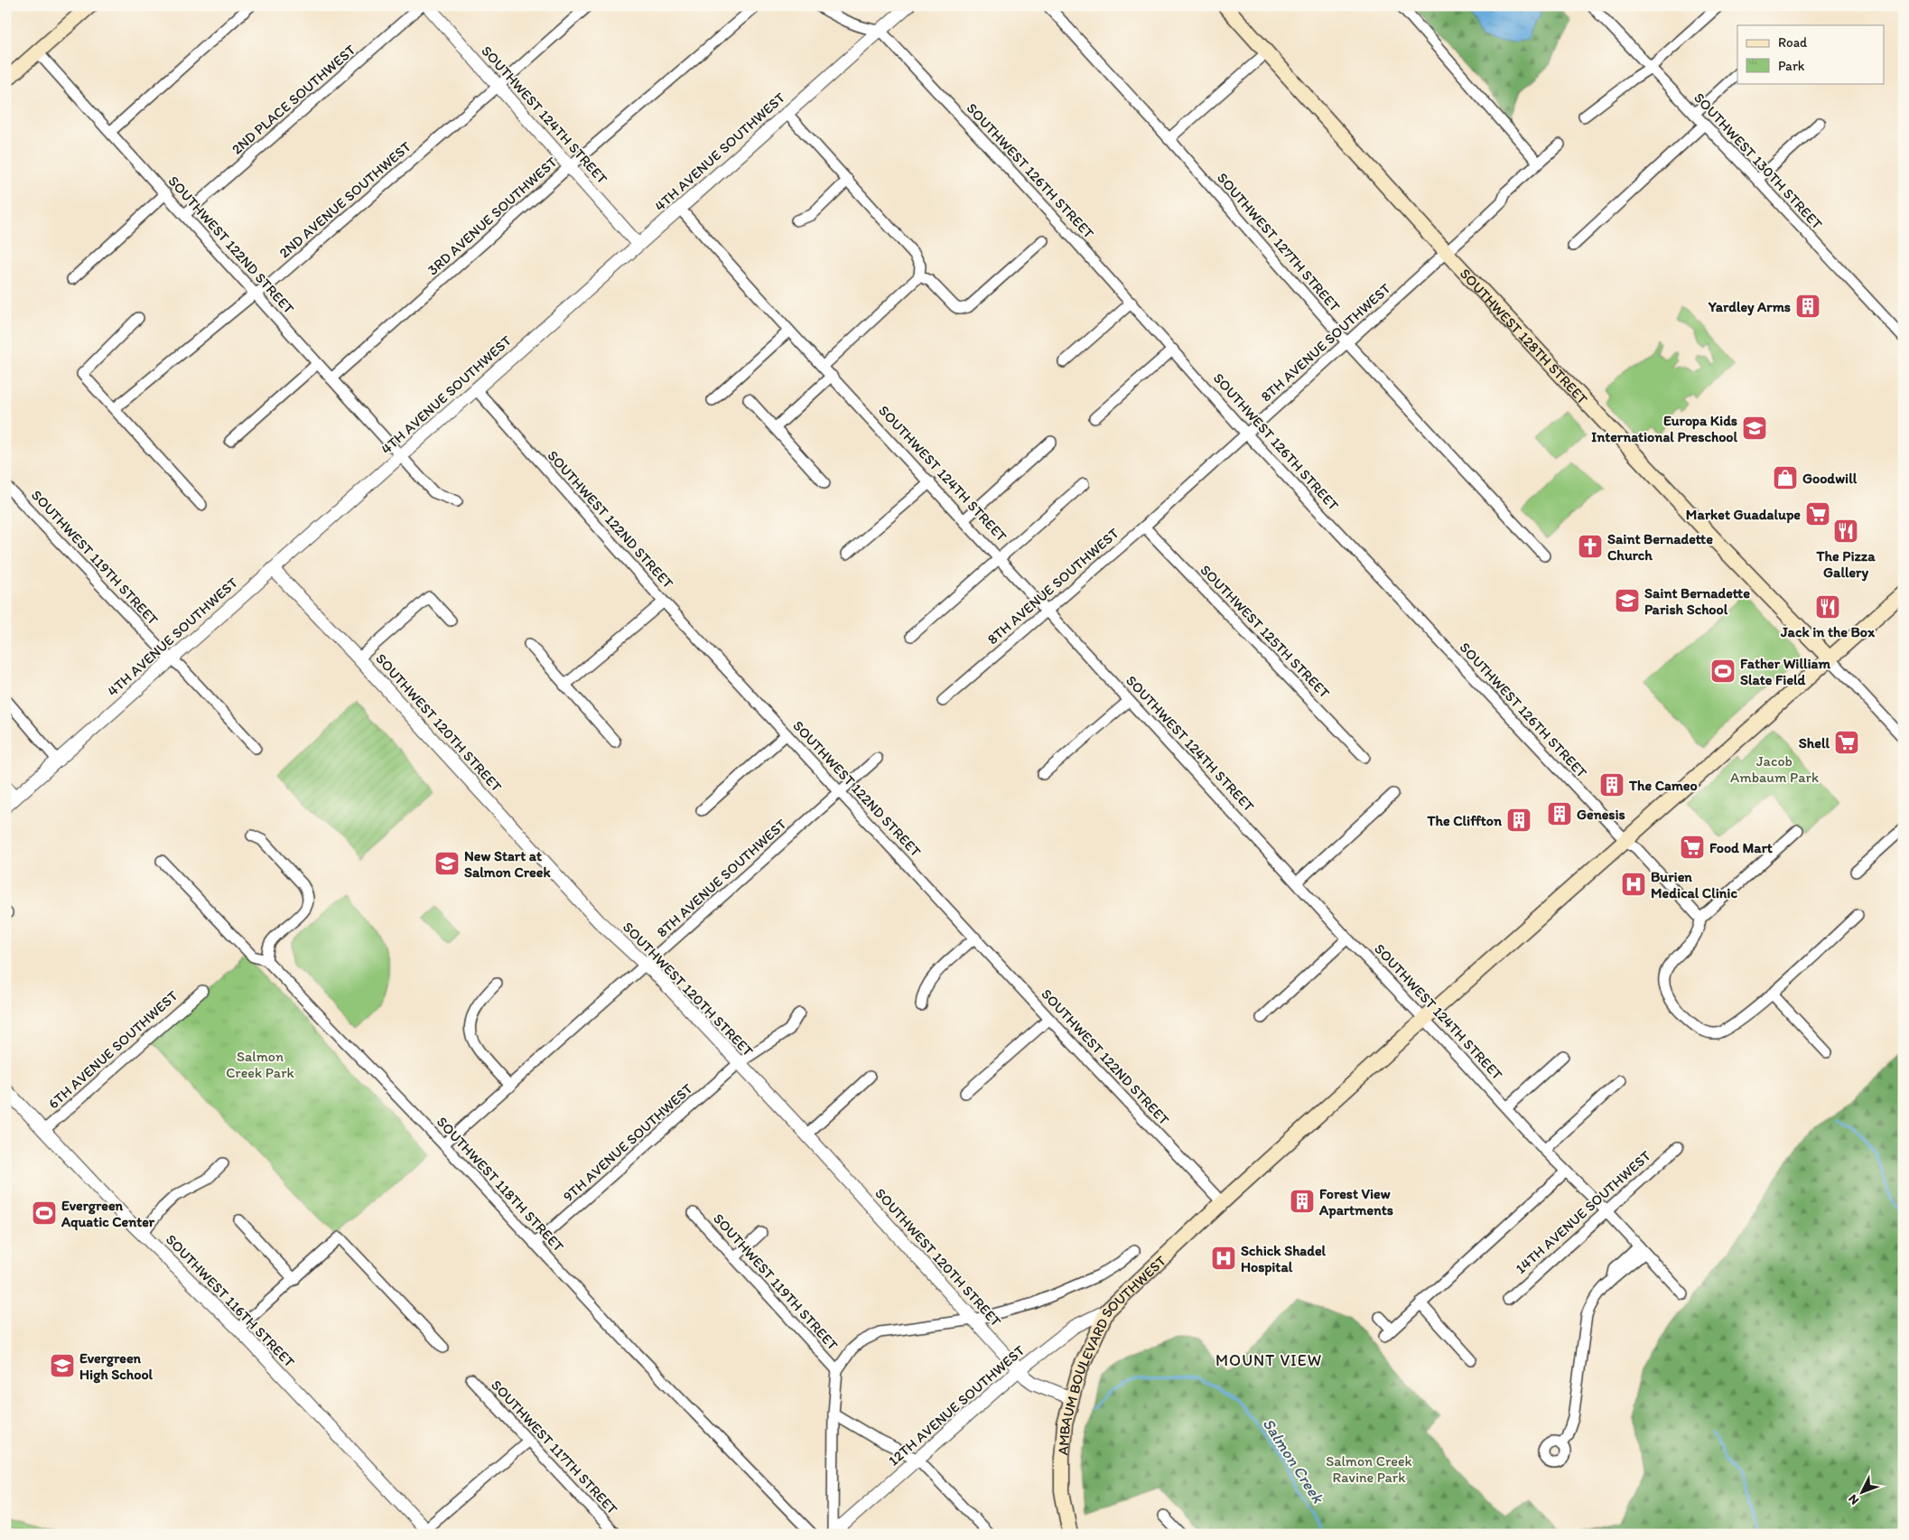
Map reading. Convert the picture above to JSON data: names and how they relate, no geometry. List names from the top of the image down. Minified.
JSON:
{"streets":{"main road":["SOUTHWEST 128TH STREET","AMBAUM BOULEVARD SOUTHWEST"],"street":["2ND PLACE SOUTHWEST","SOUTHWEST 124TH STREET","4TH AVENUE SOUTHWEST","SOUTHWEST 130TH STREET","SOUTHWEST 126TH STREET","2ND AVENUE SOUTHWEST","3RD AVENUE SOUTHWEST","SOUTHWEST 127TH STREET","SOUTHWEST 122ND STREET","8TH AVENUE SOUTHWEST","SOUTHWEST 119TH STREET","SOUTHWEST 125TH STREET","SOUTHWEST 120TH STREET","6TH AVENUE SOUTHWEST","9TH AVENUE SOUTHWEST","SOUTHWEST 118TH STREET","14TH AVENUE SOUTHWEST","SOUTHWEST 116TH STREET","12TH AVENUE SOUTHWEST","SOUTHWEST 117TH STREET"]},"crossings":[["2ND PLACE SOUTHWEST","SOUTHWEST 122ND STREET"],["SOUTHWEST 124TH STREET","4TH AVENUE SOUTHWEST"],["SOUTHWEST 124TH STREET","2ND AVENUE SOUTHWEST"],["SOUTHWEST 124TH STREET","3RD AVENUE SOUTHWEST"],["SOUTHWEST 124TH STREET","8TH AVENUE SOUTHWEST"],["SOUTHWEST 124TH STREET","14TH AVENUE SOUTHWEST"],["SOUTHWEST 124TH STREET","AMBAUM BOULEVARD SOUTHWEST"],["4TH AVENUE SOUTHWEST","SOUTHWEST 126TH STREET"],["4TH AVENUE SOUTHWEST","SOUTHWEST 122ND STREET"],["4TH AVENUE SOUTHWEST","SOUTHWEST 119TH STREET"],["4TH AVENUE SOUTHWEST","SOUTHWEST 120TH STREET"],["SOUTHWEST 126TH STREET","8TH AVENUE SOUTHWEST"],["SOUTHWEST 126TH STREET","AMBAUM BOULEVARD SOUTHWEST"],["2ND AVENUE SOUTHWEST","SOUTHWEST 122ND STREET"],["3RD AVENUE SOUTHWEST","SOUTHWEST 122ND STREET"],["SOUTHWEST 127TH STREET","8TH AVENUE SOUTHWEST"],["SOUTHWEST 122ND STREET","8TH AVENUE SOUTHWEST"],["SOUTHWEST 122ND STREET","AMBAUM BOULEVARD SOUTHWEST"],["SOUTHWEST 128TH STREET","8TH AVENUE SOUTHWEST"],["SOUTHWEST 128TH STREET","AMBAUM BOULEVARD SOUTHWEST"],["8TH AVENUE SOUTHWEST","SOUTHWEST 125TH STREET"],["8TH AVENUE SOUTHWEST","SOUTHWEST 120TH STREET"],["8TH AVENUE SOUTHWEST","SOUTHWEST 118TH STREET"],["SOUTHWEST 120TH STREET","9TH AVENUE SOUTHWEST"],["SOUTHWEST 120TH STREET","AMBAUM BOULEVARD SOUTHWEST"],["SOUTHWEST 120TH STREET","12TH AVENUE SOUTHWEST"],["6TH AVENUE SOUTHWEST","SOUTHWEST 116TH STREET"],["9TH AVENUE SOUTHWEST","SOUTHWEST 118TH STREET"],["AMBAUM BOULEVARD SOUTHWEST","12TH AVENUE SOUTHWEST"]],"districts":["MOUNT VIEW"],"water":["Salmon Creek"],"parks":["Jacob Ambaum Park","Salmon Creek Park","Salmon Creek Ravine Park"],"places":{"building":["Yardley Arms","The Cameo","Genesis","The Cliffton","Forest View Apartments"],"school or university":["Europa Kids International Preschool","Saint Bernadette Parish School","New Start at Salmon Creek","Evergreen High School"],"shop":["Goodwill"],"supermarket":["Market Guadalupe","Shell","Food Mart"],"restaurant":["The Pizza Gallery","Jack in the Box"],"church":["Saint Bernadette Church"],"sports":["Father William Slate Field","Evergreen Aquatic Center"],"hospital":["Burien Medical Clinic","Schick Shadel Hospital"]},"legend":["Road","Park"],"north":"bottom left"}
